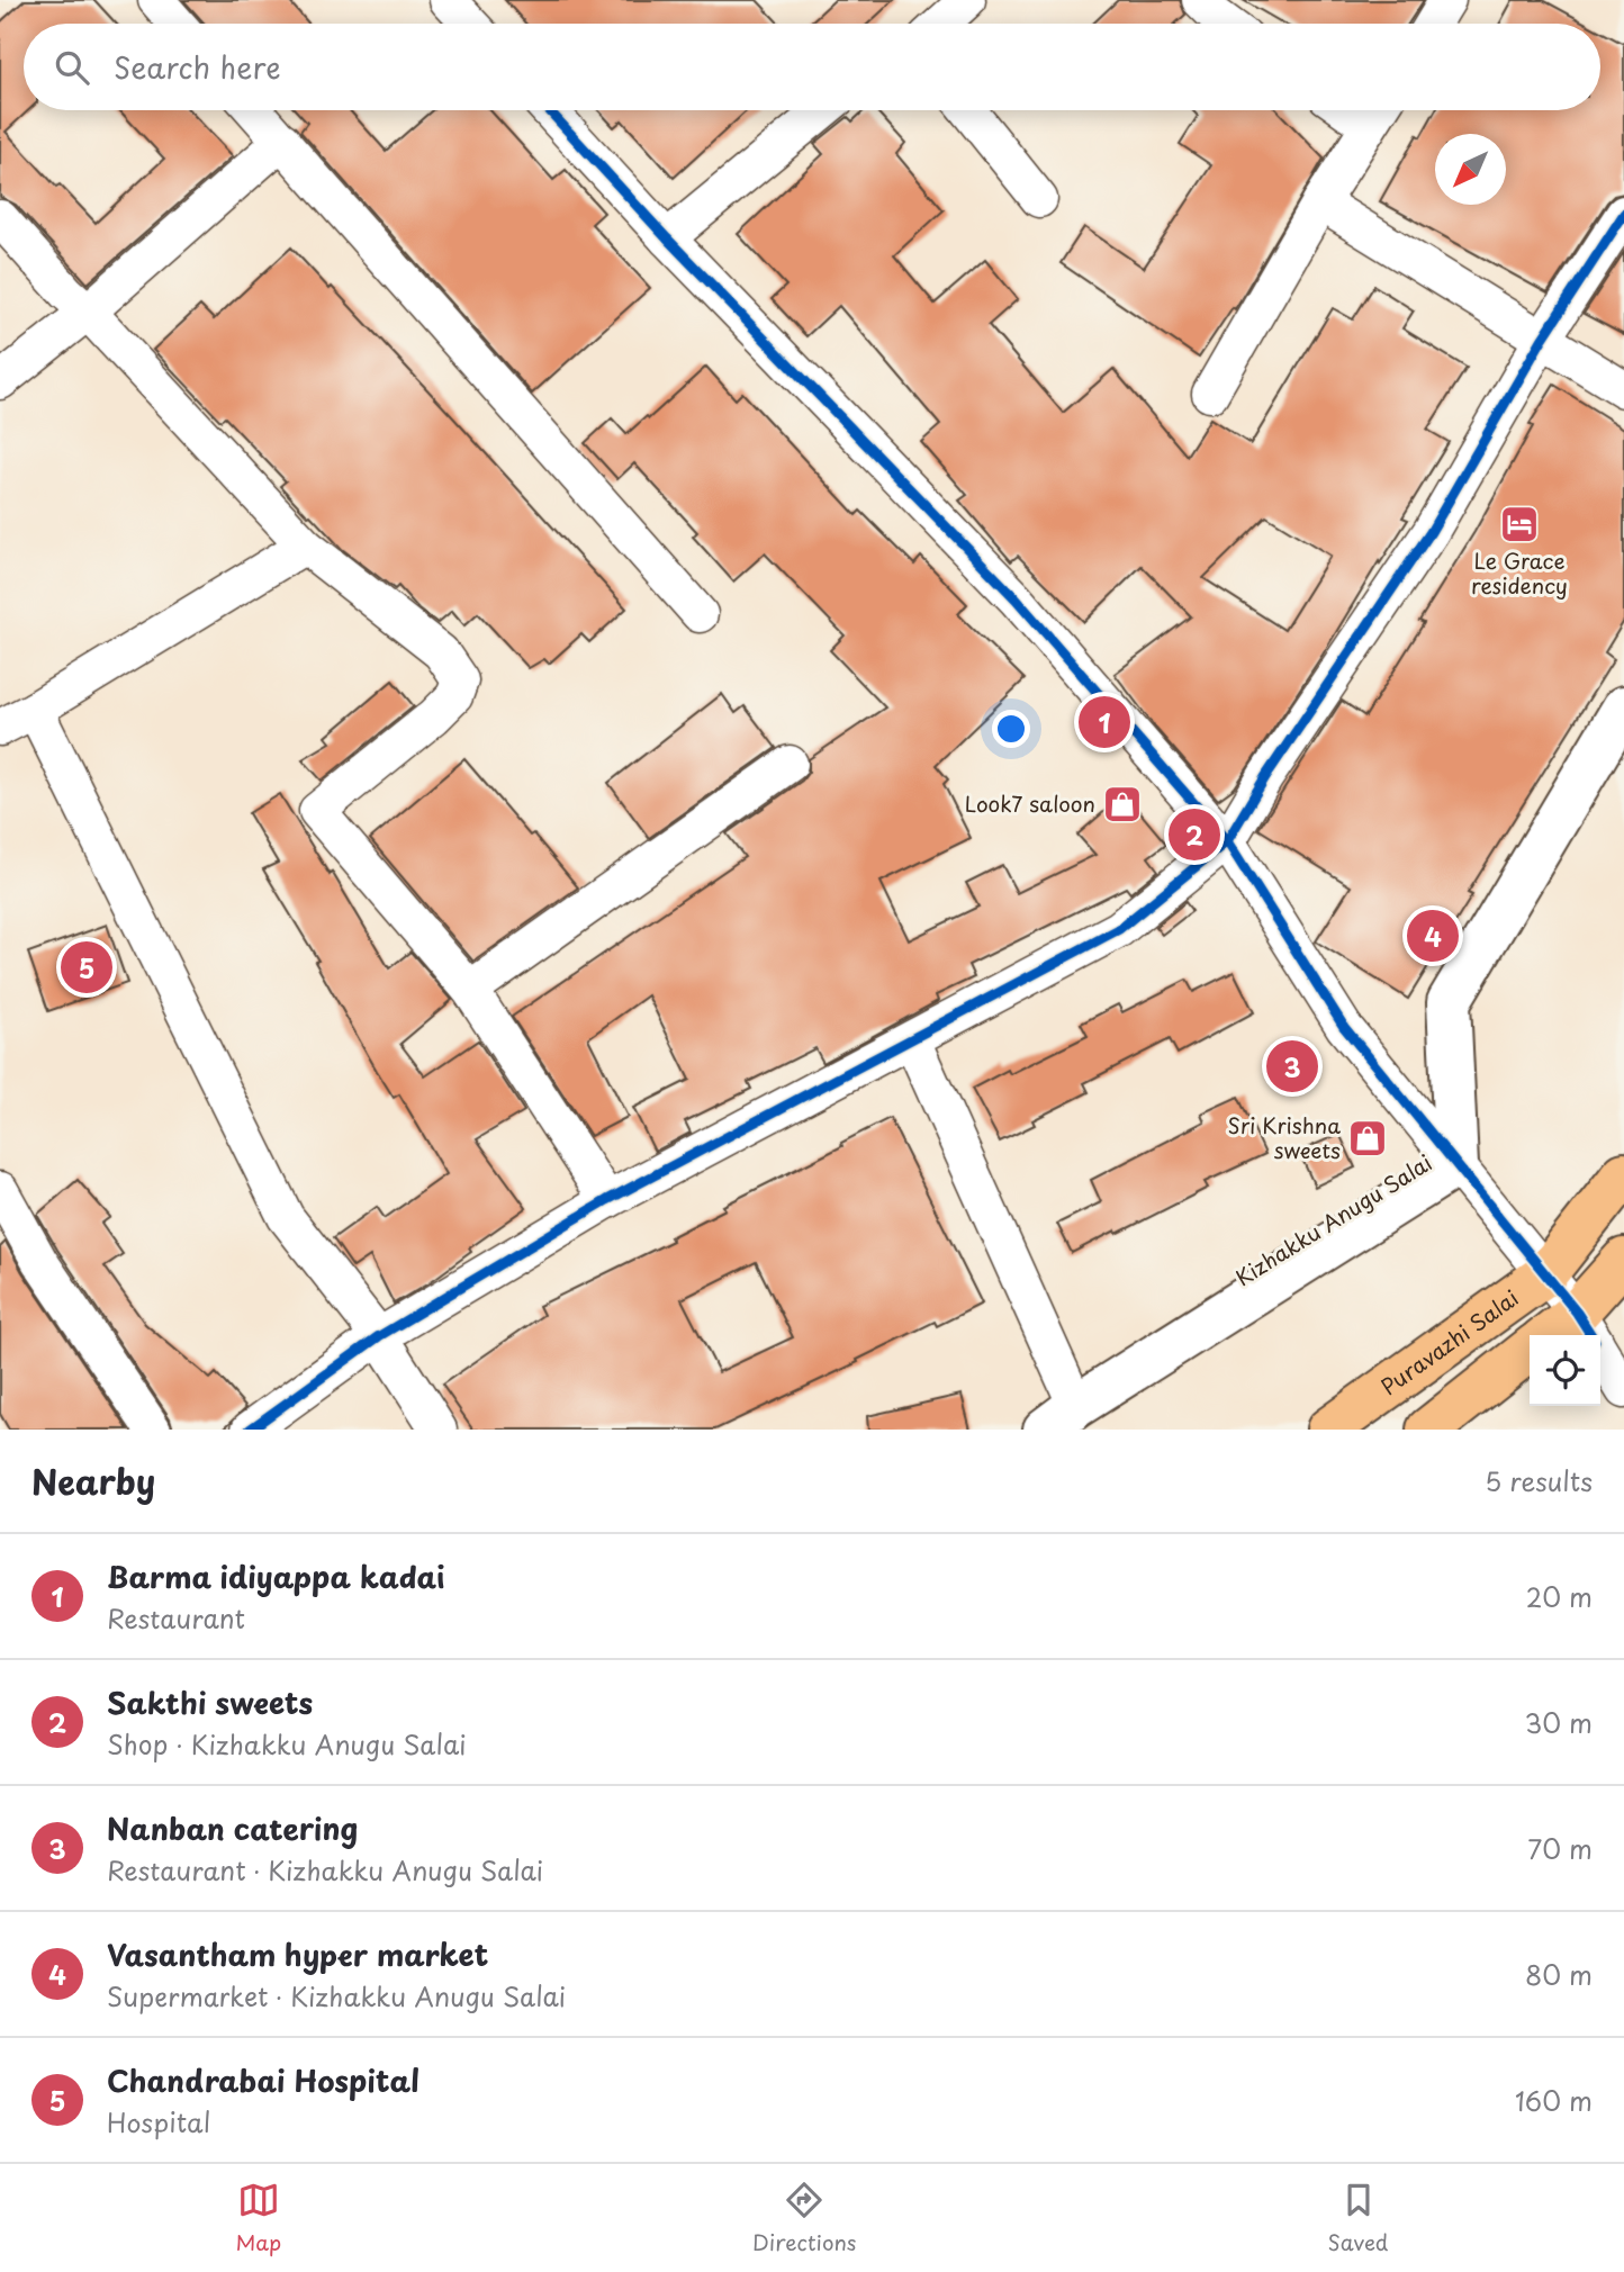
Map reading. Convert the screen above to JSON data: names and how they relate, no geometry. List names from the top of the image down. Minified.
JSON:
{"streets":{"main road":["Puravazhi Salai"],"street":["Kizhakku Anugu Salai"]},"places":{"hotel":["Le Grace residency"],"shop":["Look7 saloon","Sri Krishna sweets"]},"north":"bottom left","page":{"search":"Search here","pins":["1","2","4","5","3"],"heading":["Nearby","5 results"],"list":[{"mark":"1","name":"Barma idiyappa kadai","note":"Restaurant","value":"20 m"},{"mark":"2","name":"Sakthi sweets","note":"Shop · Kizhakku Anugu Salai","value":"30 m"},{"mark":"3","name":"Nanban catering","note":"Restaurant · Kizhakku Anugu Salai","value":"70 m"},{"mark":"4","name":"Vasantham hyper market","note":"Supermarket · Kizhakku Anugu Salai","value":"80 m"},{"mark":"5","name":"Chandrabai Hospital","note":"Hospital","value":"160 m"}],"nav":["Map","Directions","Saved"]}}
